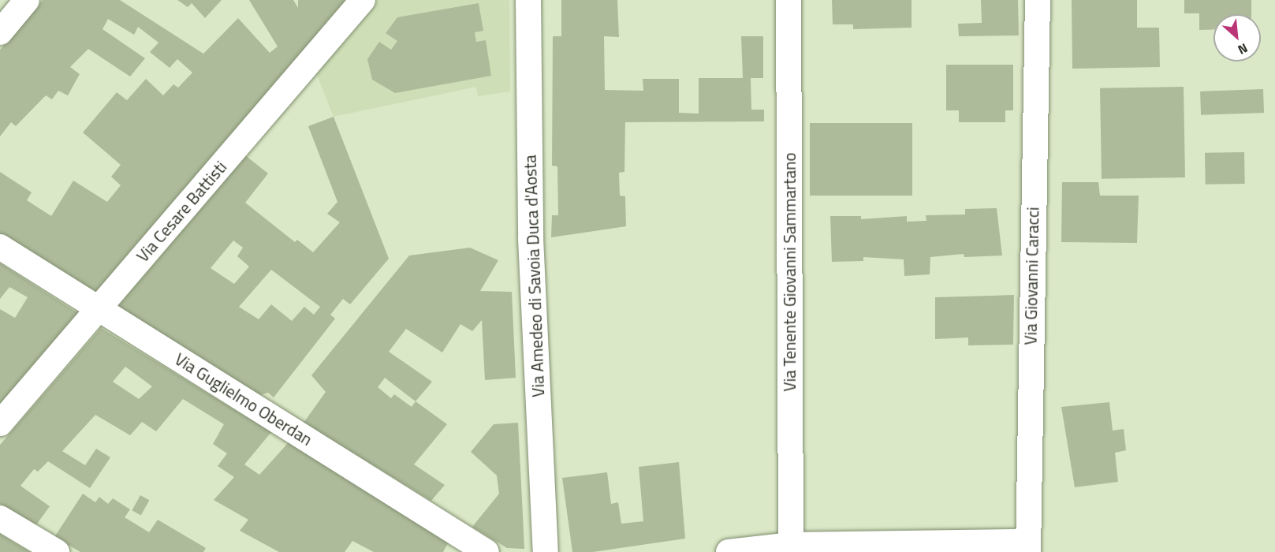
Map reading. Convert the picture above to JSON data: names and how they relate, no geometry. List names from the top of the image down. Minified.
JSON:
{"streets":{"street":["Via Cesare Battisti","Via Tenente Giovanni Sammartano","Via Amedeo di Savoia Duca d'Aosta","Via Giovanni Caracci","Via Guglielmo Oberdan"]},"crossings":[["Via Cesare Battisti","Via Guglielmo Oberdan"]],"north":"bottom right"}
